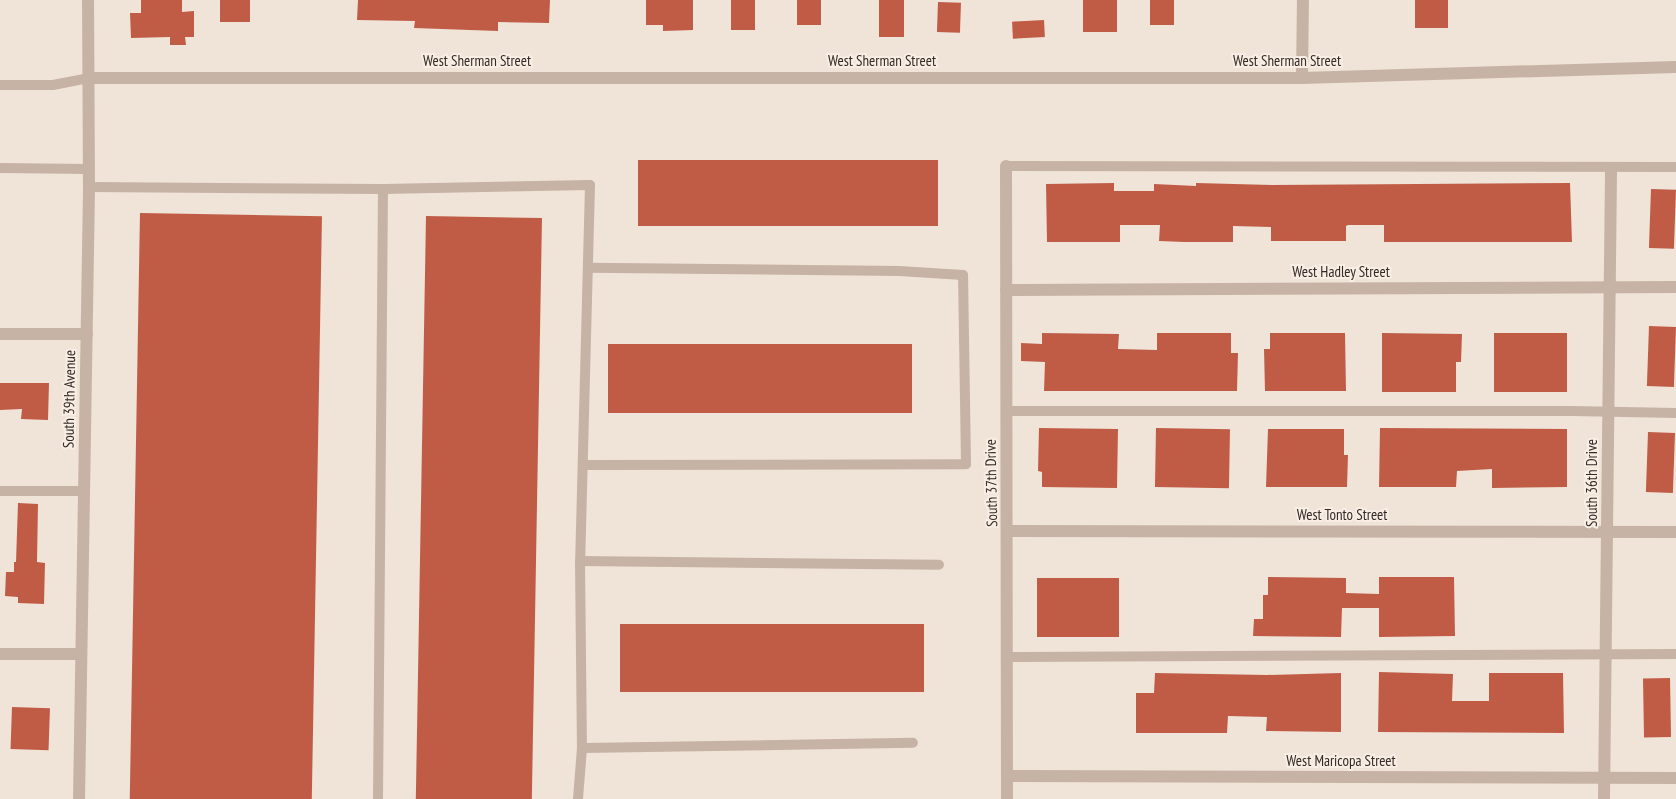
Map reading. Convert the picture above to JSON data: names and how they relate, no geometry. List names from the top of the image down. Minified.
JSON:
{"streets":{"street":["West Sherman Street","West Hadley Street","South 39th Avenue","South 37th Drive","South 36th Drive","West Tonto Street","West Maricopa Street"]},"crossings":[["West Sherman Street","South 39th Avenue"],["West Hadley Street","South 37th Drive"],["West Hadley Street","South 36th Drive"],["South 37th Drive","West Tonto Street"],["South 37th Drive","West Maricopa Street"],["South 36th Drive","West Tonto Street"],["South 36th Drive","West Maricopa Street"]]}
